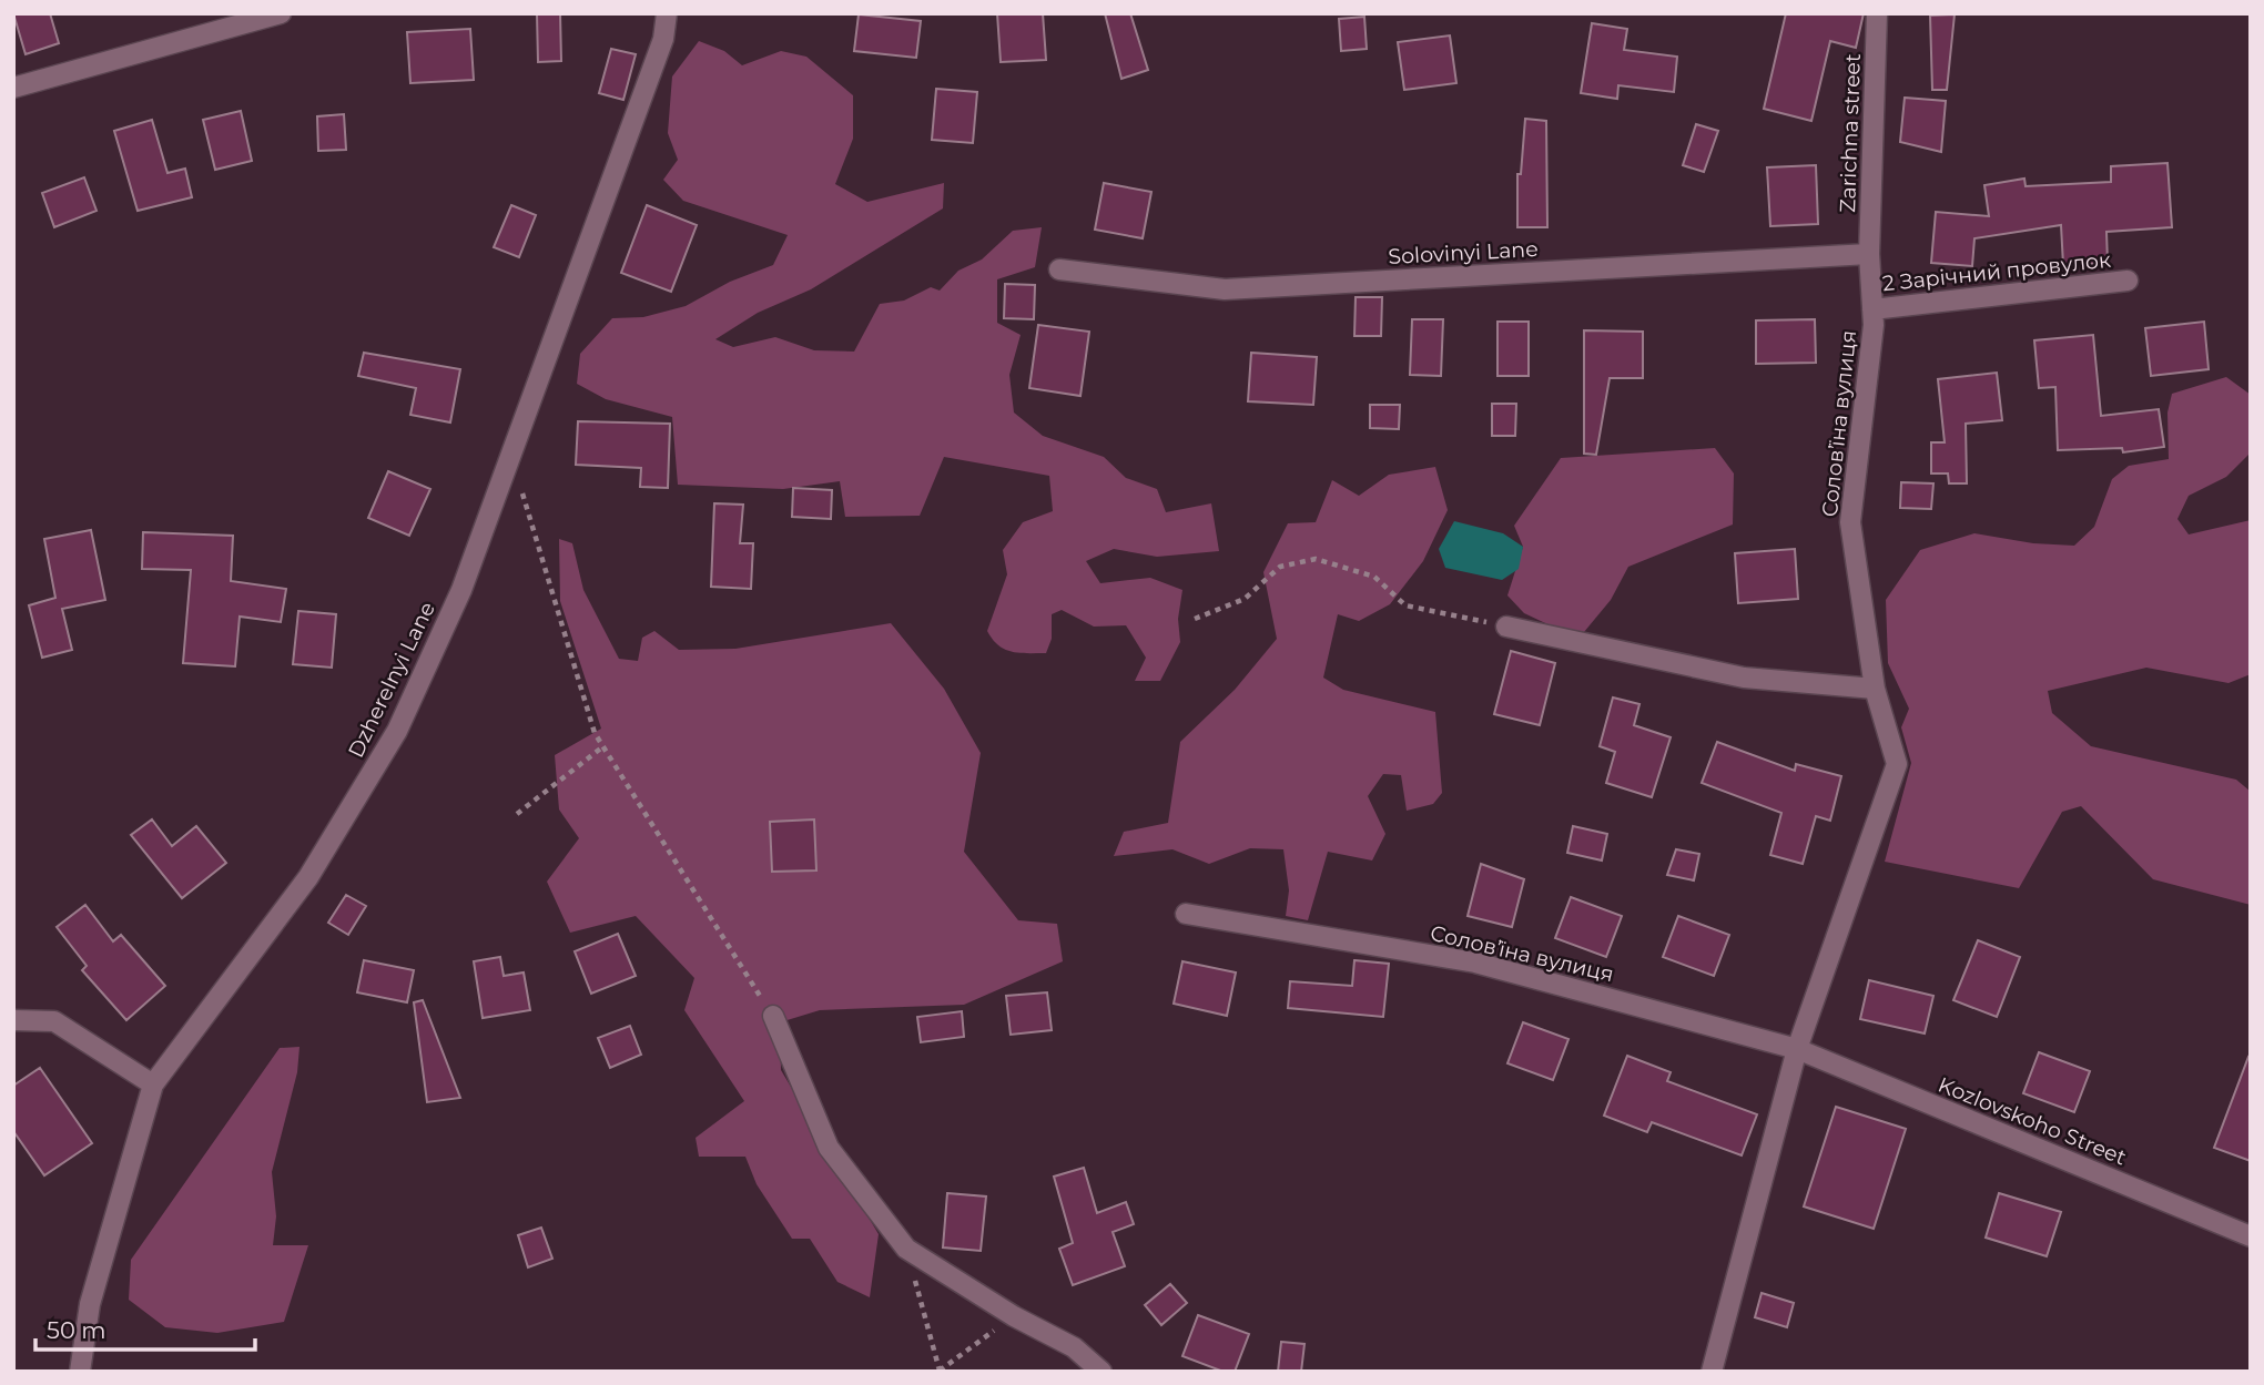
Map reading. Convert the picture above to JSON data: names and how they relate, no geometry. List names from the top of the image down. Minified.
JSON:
{"streets":{"street":["Zarichna street","Solovinyi Lane","2 Зарічний провулок","Соловʼїна вулиця","Dzherelnyi Lane","Kozlovskoho Street"]},"crossings":[["Zarichna street","Solovinyi Lane"],["Zarichna street","Соловʼїна вулиця"],["Solovinyi Lane","Соловʼїна вулиця"],["2 Зарічний провулок","Соловʼїна вулиця"],["Соловʼїна вулиця","Kozlovskoho Street"]],"scale_bar":"50 m"}
